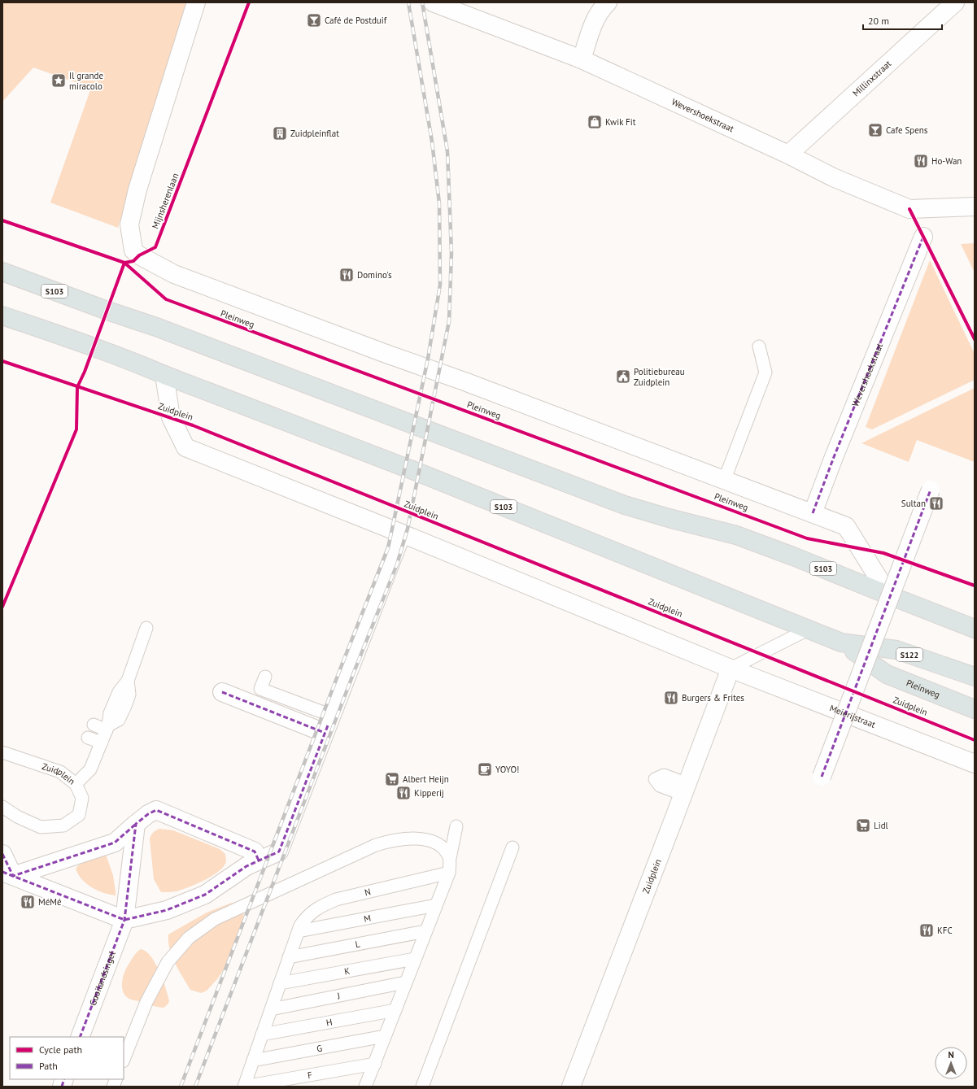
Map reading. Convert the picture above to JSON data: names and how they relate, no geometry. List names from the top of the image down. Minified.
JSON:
{"streets":{"main road":["S103","Pleinweg","S122"],"street":["Millinxstraat","Wevershoekstraat","Zuidplein","Meierijstraat","Gooilandsingel"],"lane":["N","M","L","K","J","H","G","F"],"cycle path":["Mijnsherenlaan"]},"crossings":[["Millinxstraat","Wevershoekstraat"],["Pleinweg","Zuidplein"],["Zuidplein","Meierijstraat"],["N","M"],["N","L"],["N","K"],["N","J"],["N","H"],["N","G"],["N","F"]],"places":{"bar":["Café de Postduif","Cafe Spens"],"place":["Il grande miracolo"],"shop":["Kwik Fit"],"building":["Zuidpleinflat"],"restaurant":["Ho-Wan","Domino's","Sultan","Burgers & Frites","Kipperij","MéMé","KFC"],"public building":["Politiebureau Zuidplein"],"cafe":["YOYO!"],"supermarket":["Albert Heijn","Lidl"]},"legend":["Cycle path","Path"],"scale_bar":"20 m","north":"top"}
